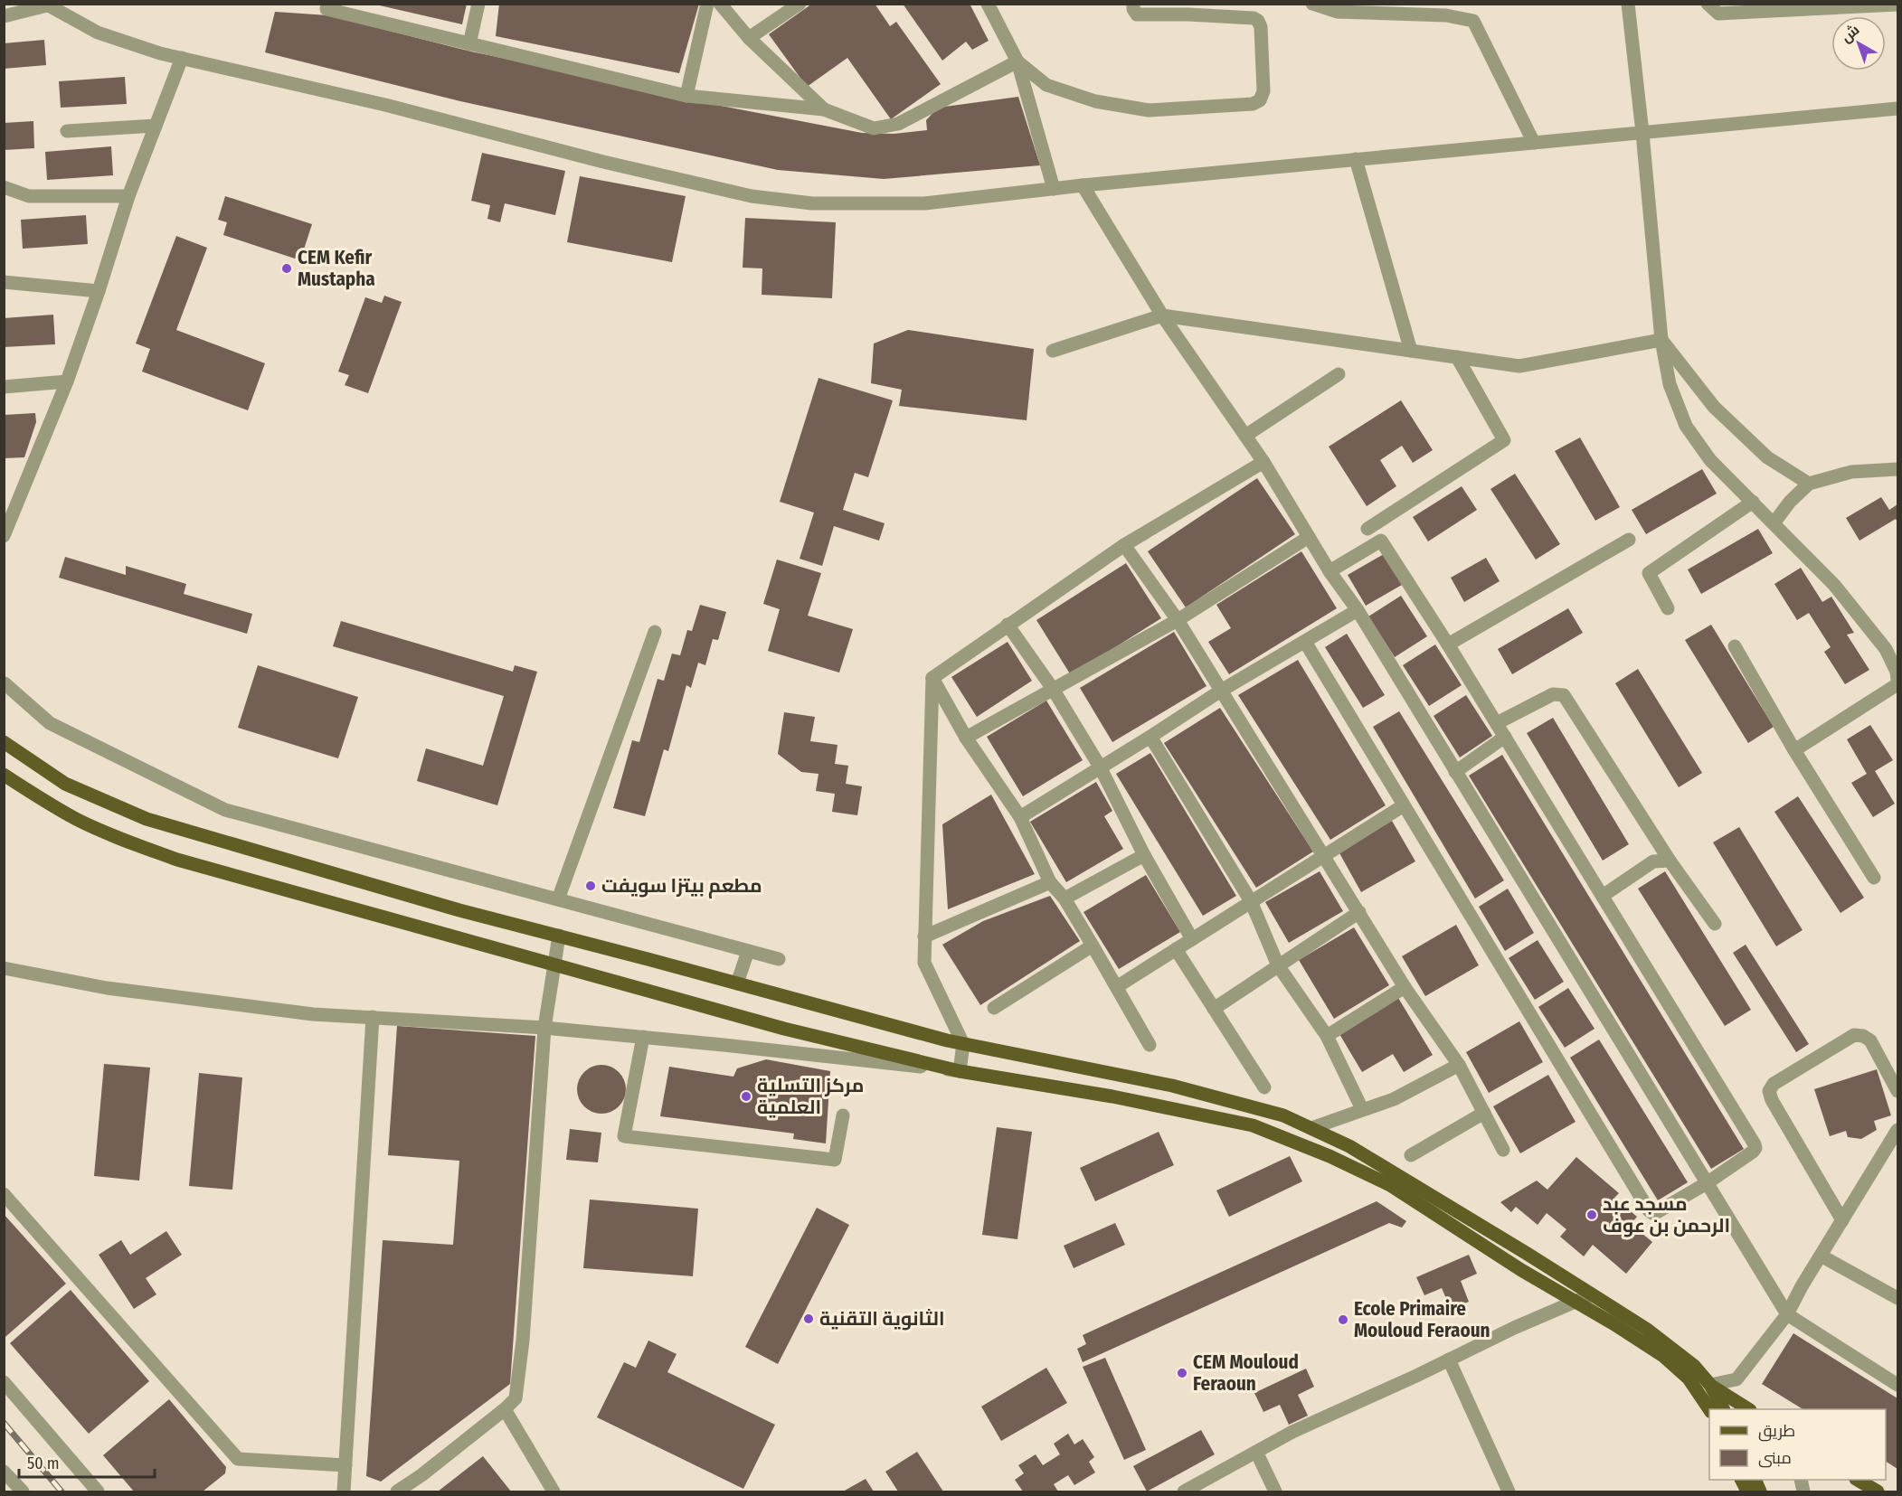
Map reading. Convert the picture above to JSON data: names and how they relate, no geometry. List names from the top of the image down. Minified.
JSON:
{"places":["CEM Kefir Mustapha","مطعم بيتزا سويفت","مركز التسلية العلمية","مسجد عبد الرحمن بن عوف","الثانوية التقنية","Ecole Primaire Mouloud Feraoun","CEM Mouloud Feraoun"],"legend":["طريق","مبنى"],"scale_bar":"50 m","north":"top left"}
